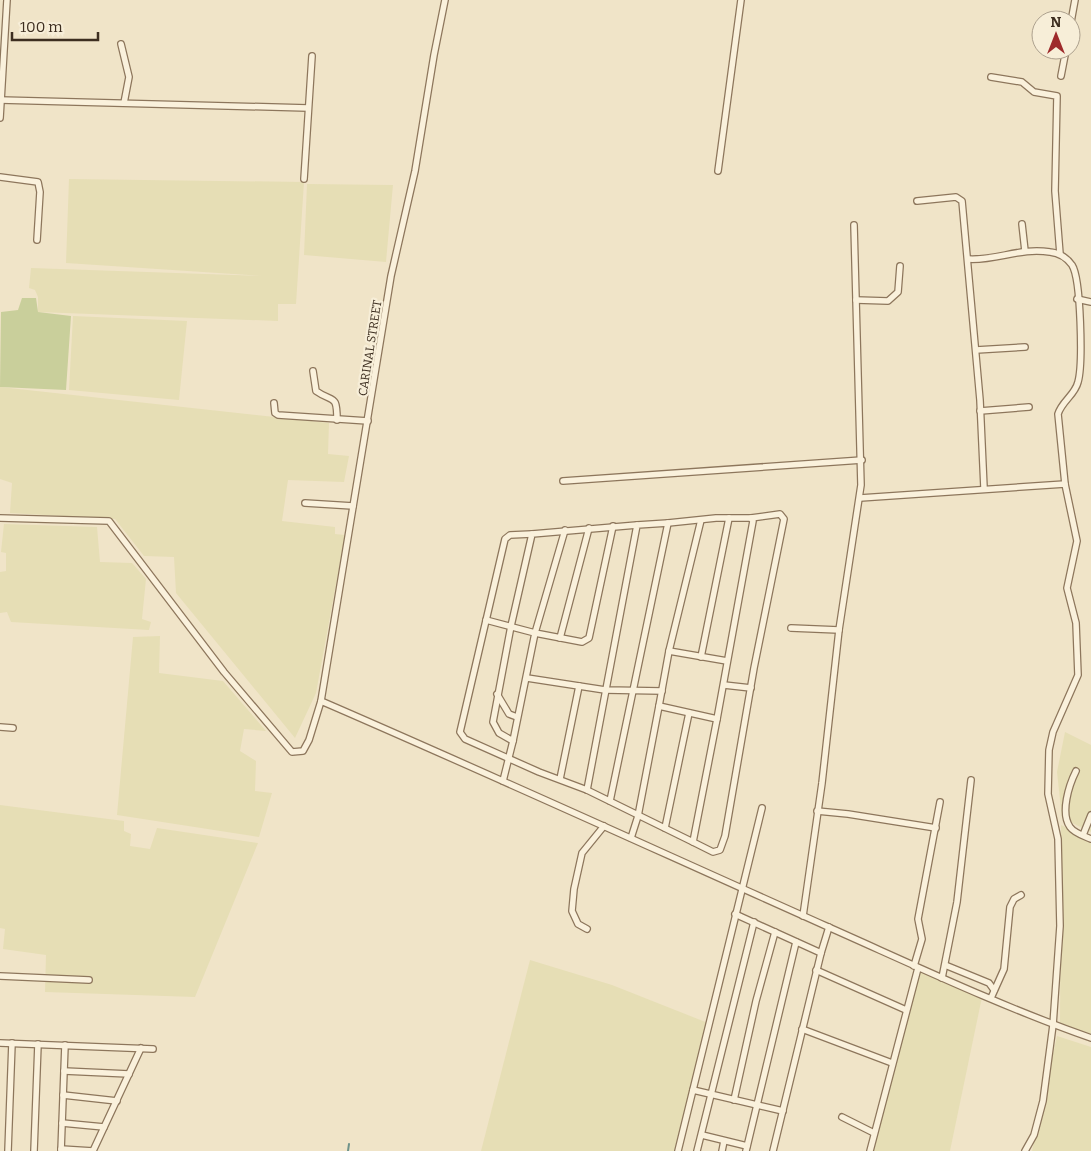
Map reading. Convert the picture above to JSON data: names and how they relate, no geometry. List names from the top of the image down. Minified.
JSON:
{"streets":{"street":["CARINAL STREET"]},"scale_bar":"100 m","north":"top"}
